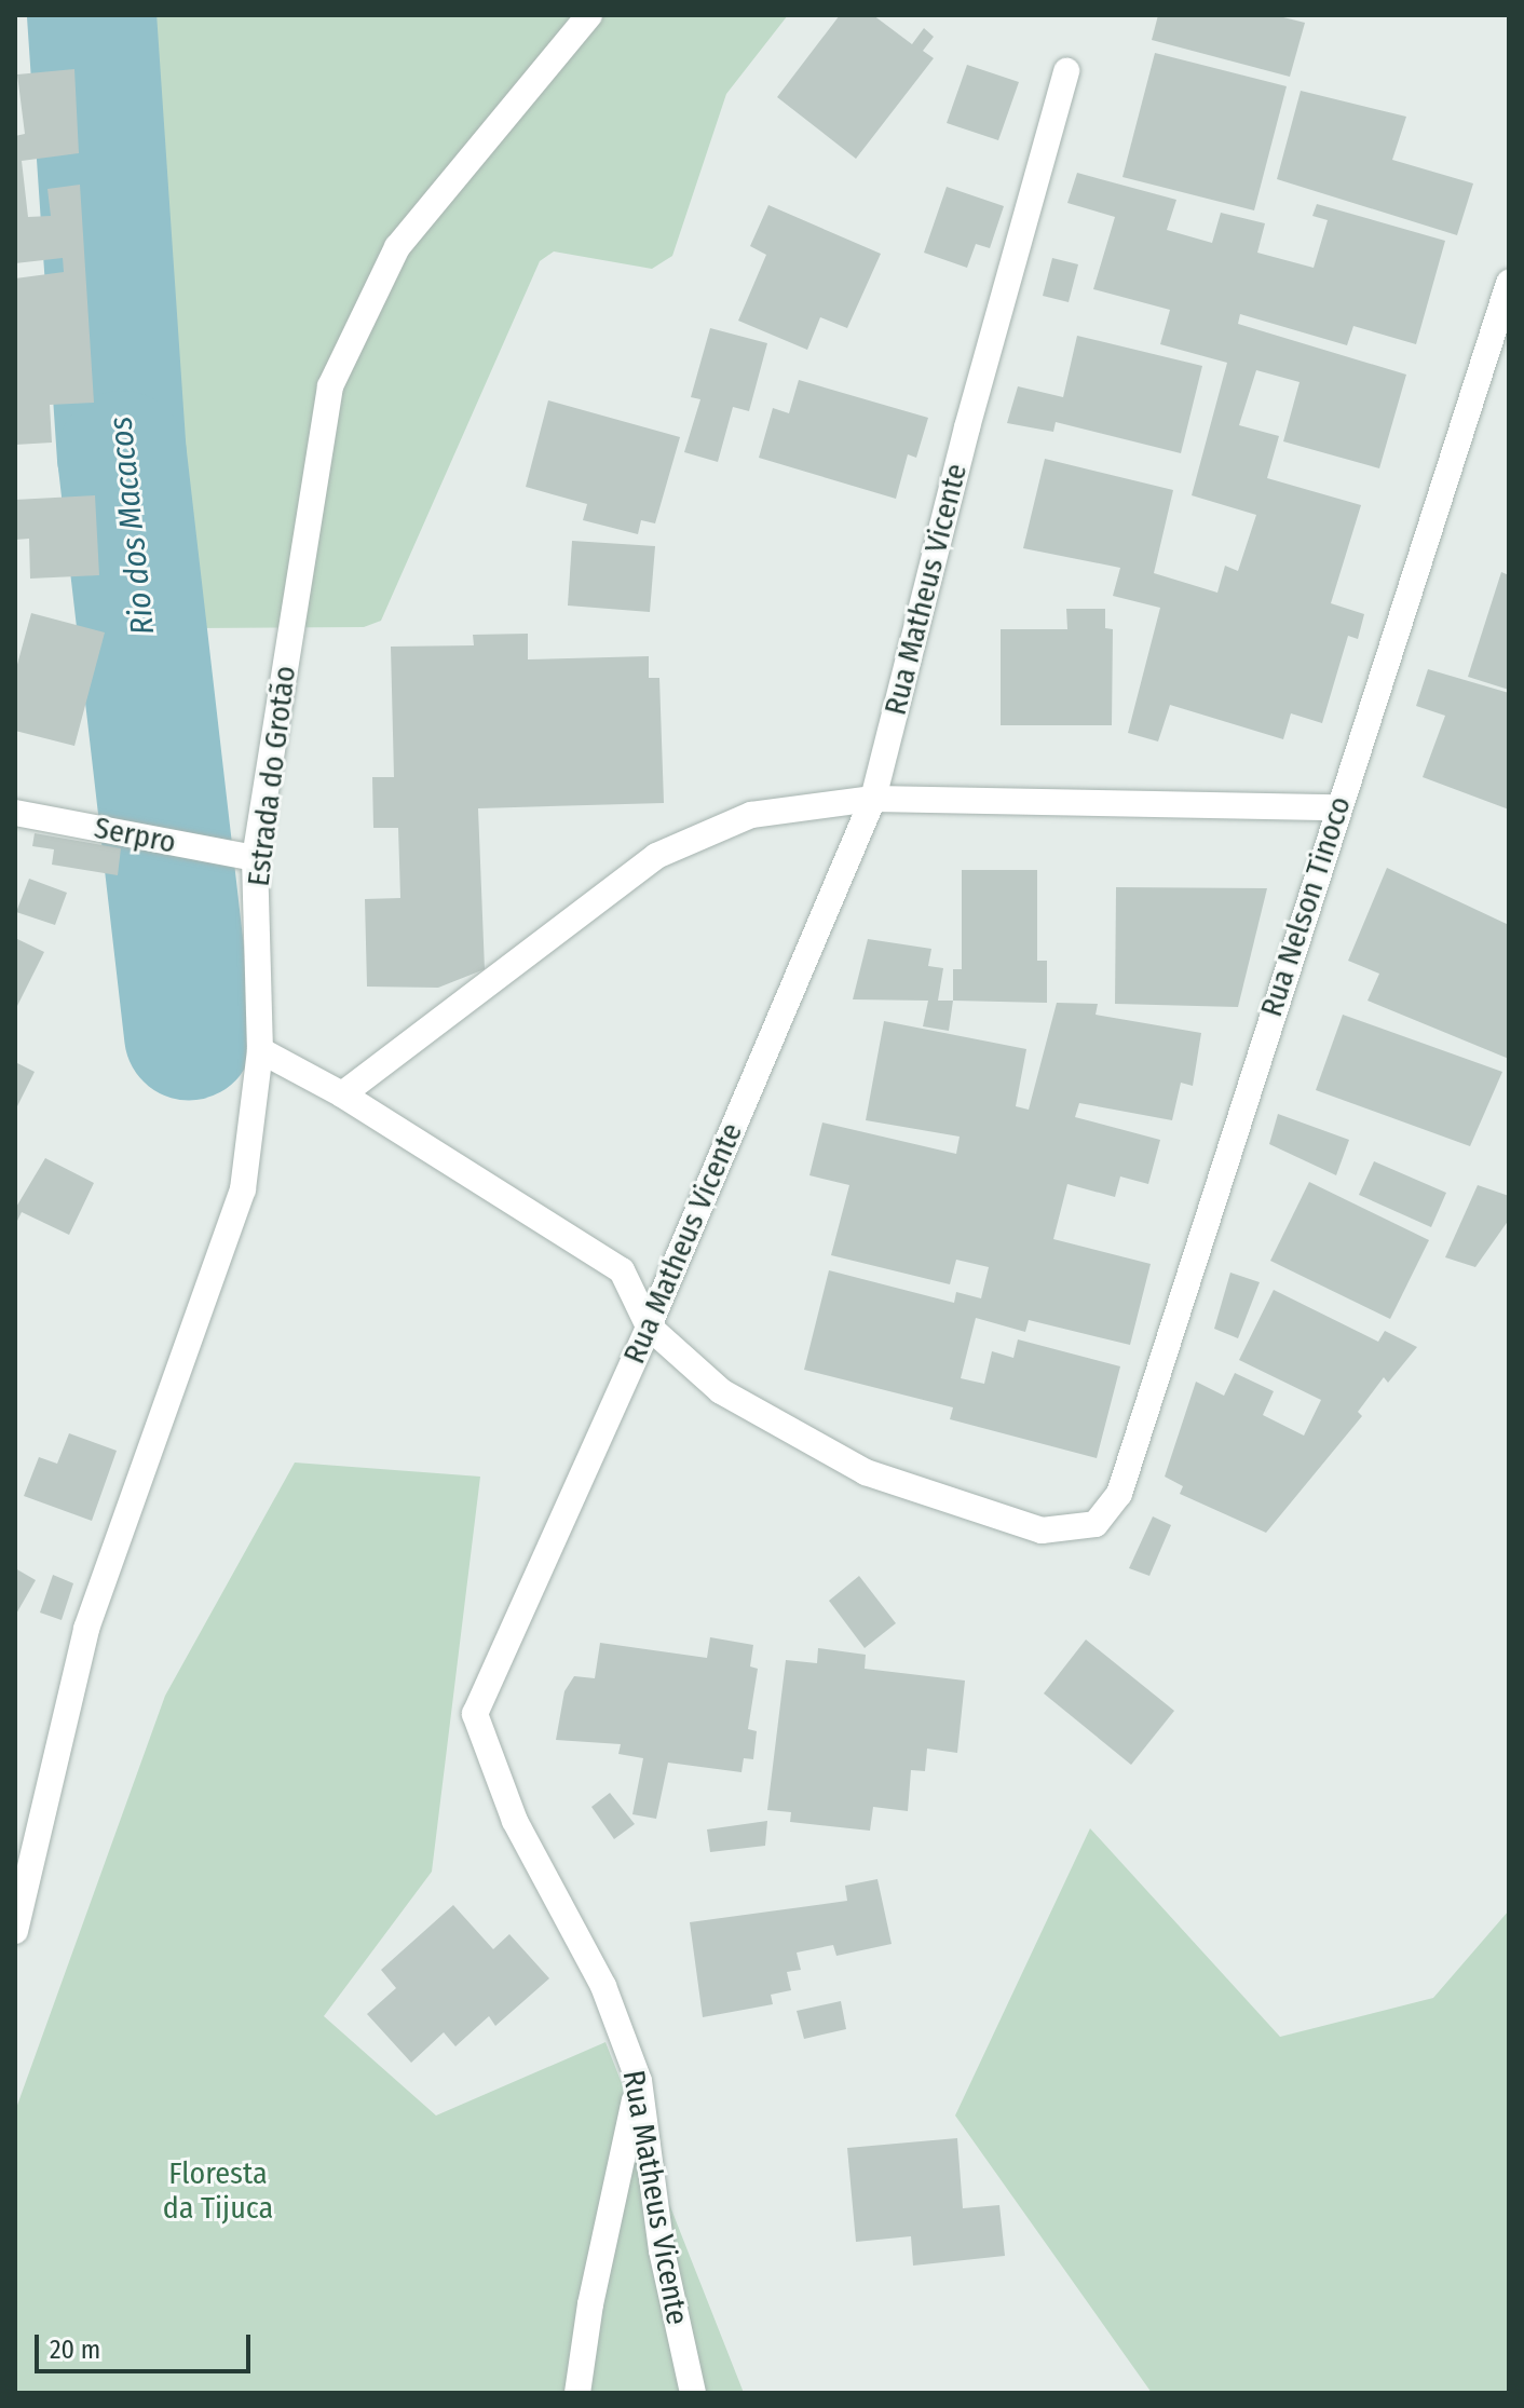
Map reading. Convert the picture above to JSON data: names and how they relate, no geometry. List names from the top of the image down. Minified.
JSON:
{"streets":{"street":["Rua Matheus Vicente","Estrada do Grotão","Serpro","Rua Nelson Tinoco"]},"crossings":[["Rua Matheus Vicente","Rua Nelson Tinoco"],["Estrada do Grotão","Serpro"]],"water":["Rio dos Macacos"],"parks":["Floresta da Tijuca"],"scale_bar":"20 m"}
